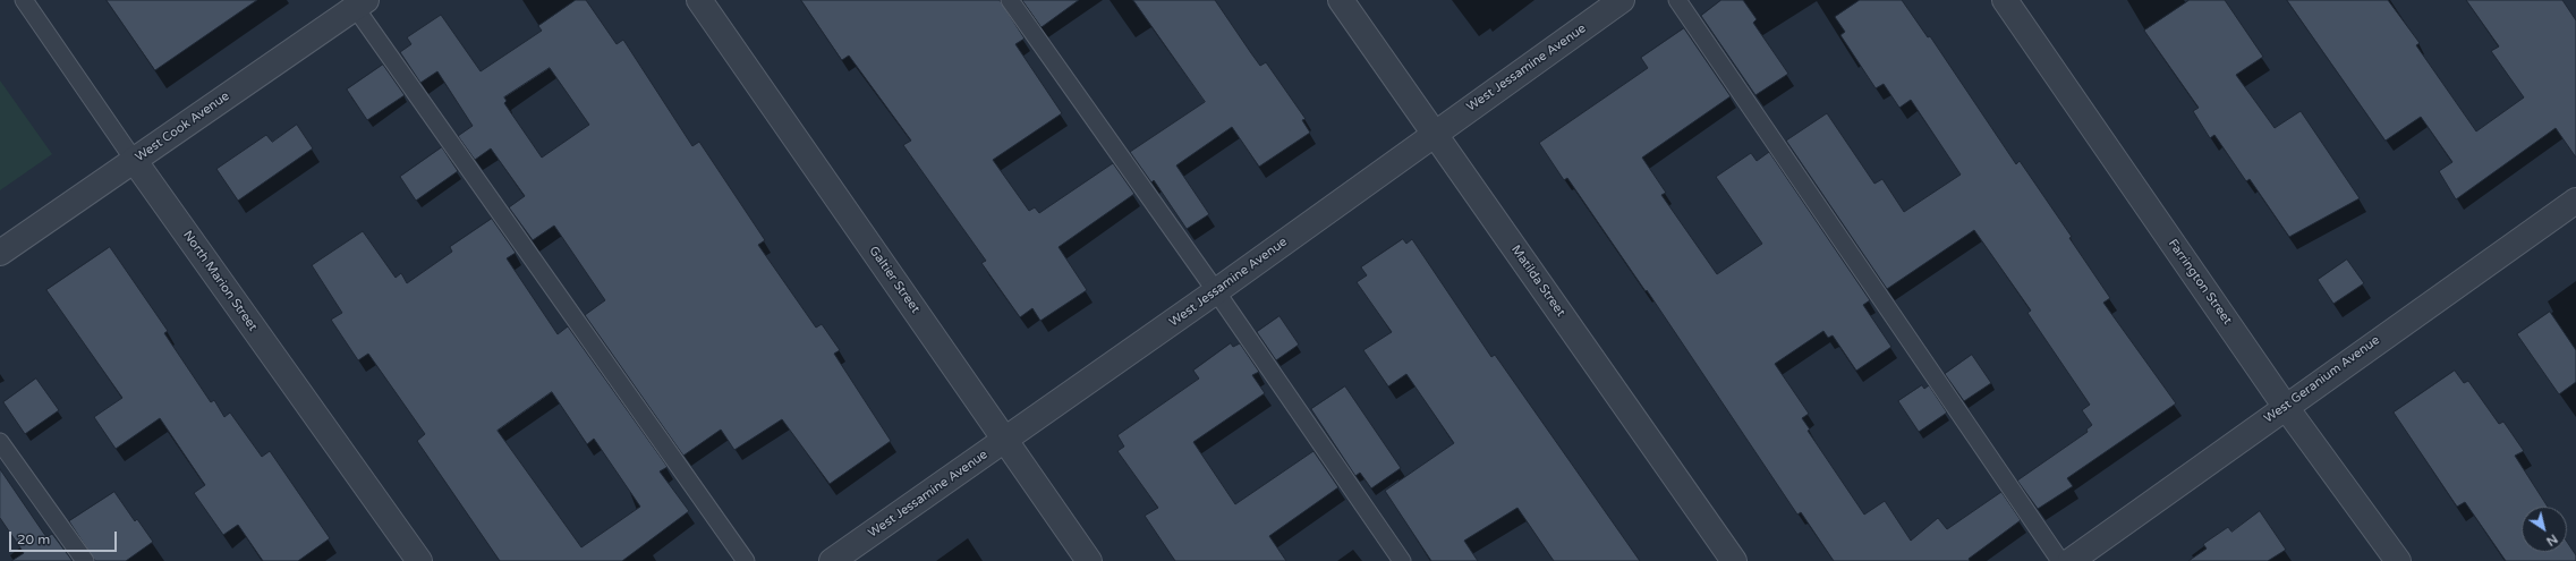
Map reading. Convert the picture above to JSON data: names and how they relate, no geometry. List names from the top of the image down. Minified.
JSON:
{"streets":{"street":["West Jessamine Avenue","West Cook Avenue","Galtier Street","North Marion Street","Matilda Street","Farrington Street","West Geranium Avenue"]},"crossings":[["West Jessamine Avenue","Galtier Street"],["West Jessamine Avenue","Matilda Street"],["West Cook Avenue","North Marion Street"],["Farrington Street","West Geranium Avenue"]],"scale_bar":"20 m","north":"bottom right"}
